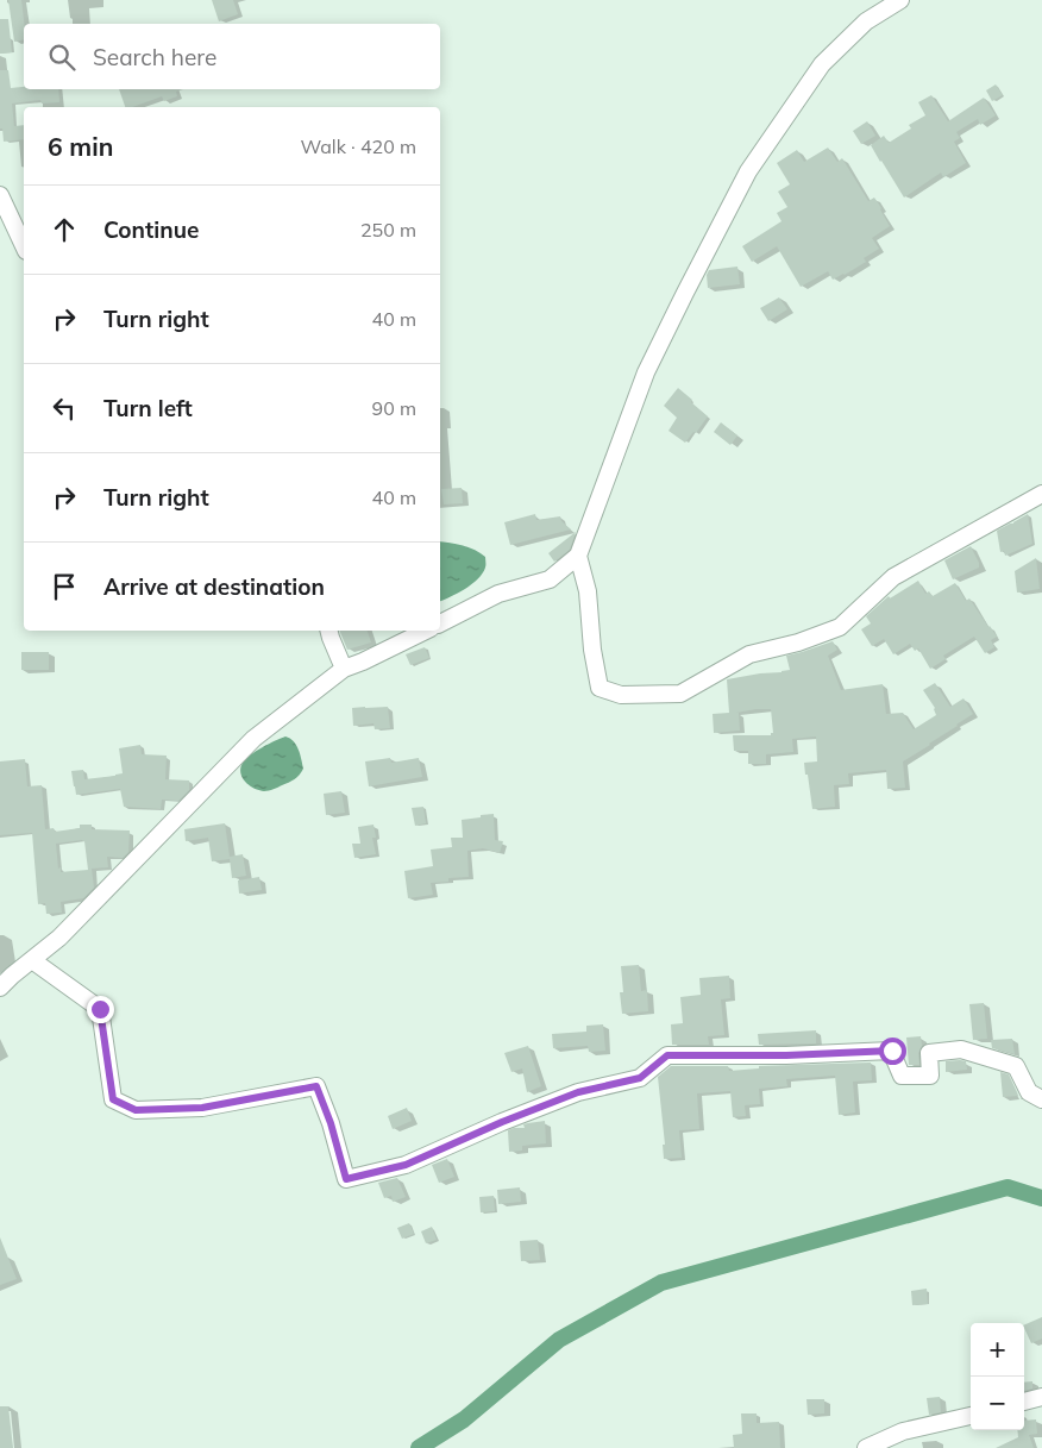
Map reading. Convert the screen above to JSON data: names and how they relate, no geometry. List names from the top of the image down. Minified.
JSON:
{"page":{"search":"Search here","heading":["6 min","Walk · 420 m"],"list":[["Continue","250 m"],["Turn right","40 m"],["Turn left","90 m"],["Turn right","40 m"],"Arrive at destination"],"map_buttons":["+","−"]}}
